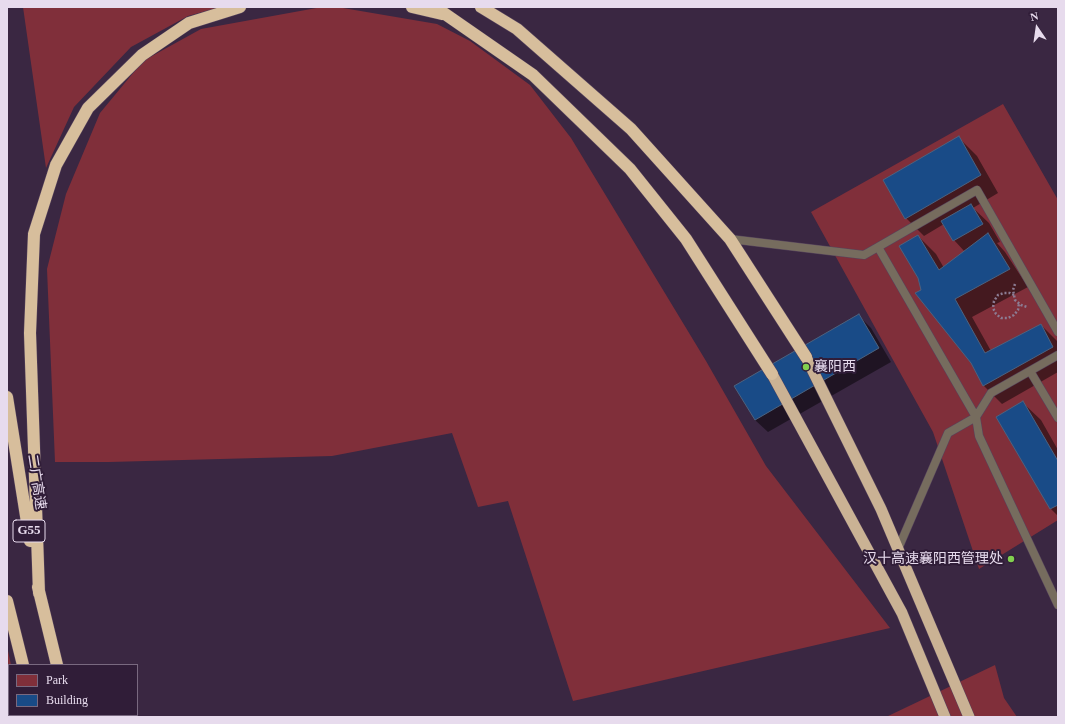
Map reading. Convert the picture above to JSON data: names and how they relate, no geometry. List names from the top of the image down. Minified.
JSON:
{"streets":{"highway":["二广高速","G55"]},"places":["襄阳西","汉十高速襄阳西管理处"],"legend":["Park","Building"],"north":"top"}
